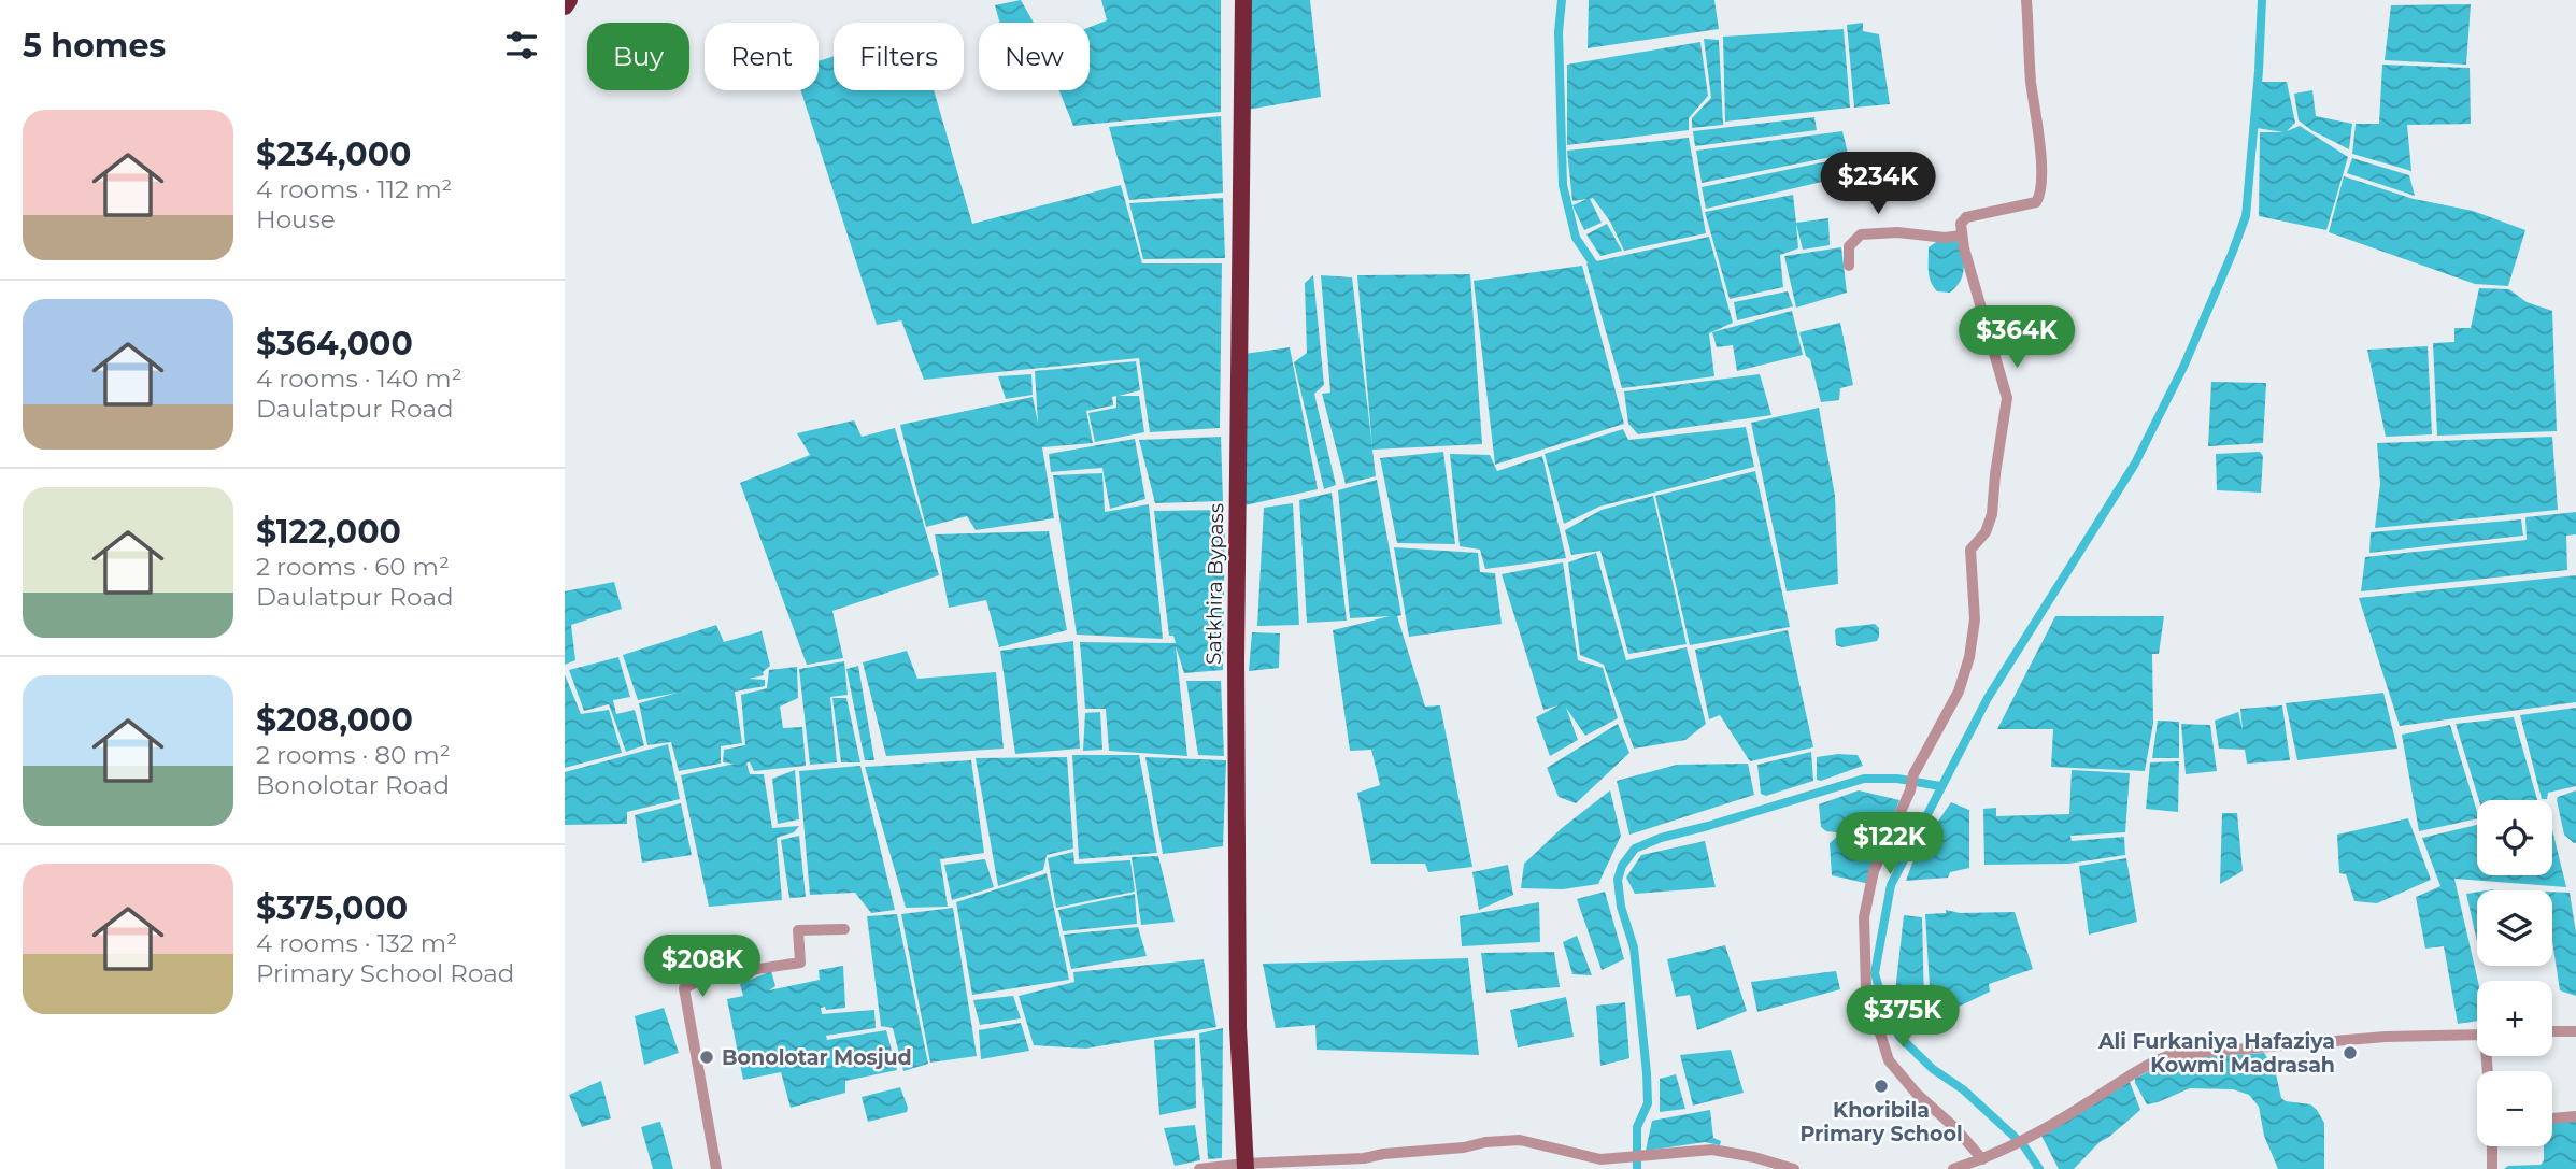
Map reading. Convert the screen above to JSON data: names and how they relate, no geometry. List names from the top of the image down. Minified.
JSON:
{"streets":{"highway":["Satkhira Bypass"]},"places":["Ali Furkaniya Hafaziya Kowmi Madrasah","Bonolotar Mosjud","Khoribila Primary School"],"page":{"heading":"5 homes","chip":["Buy","Rent","Filters","New"],"list":[{"name":"$234,000","note":"4 rooms · 112 m² · House"},{"name":"$364,000","note":"4 rooms · 140 m² · Daulatpur Road"},{"name":"$122,000","note":"2 rooms · 60 m² · Daulatpur Road"},{"name":"$208,000","note":"2 rooms · 80 m² · Bonolotar Road"},{"name":"$375,000","note":"4 rooms · 132 m² · Primary School Road"}],"price":["$234K","$364K","$122K","$208K","$375K"],"map_buttons":["+","−"]}}
